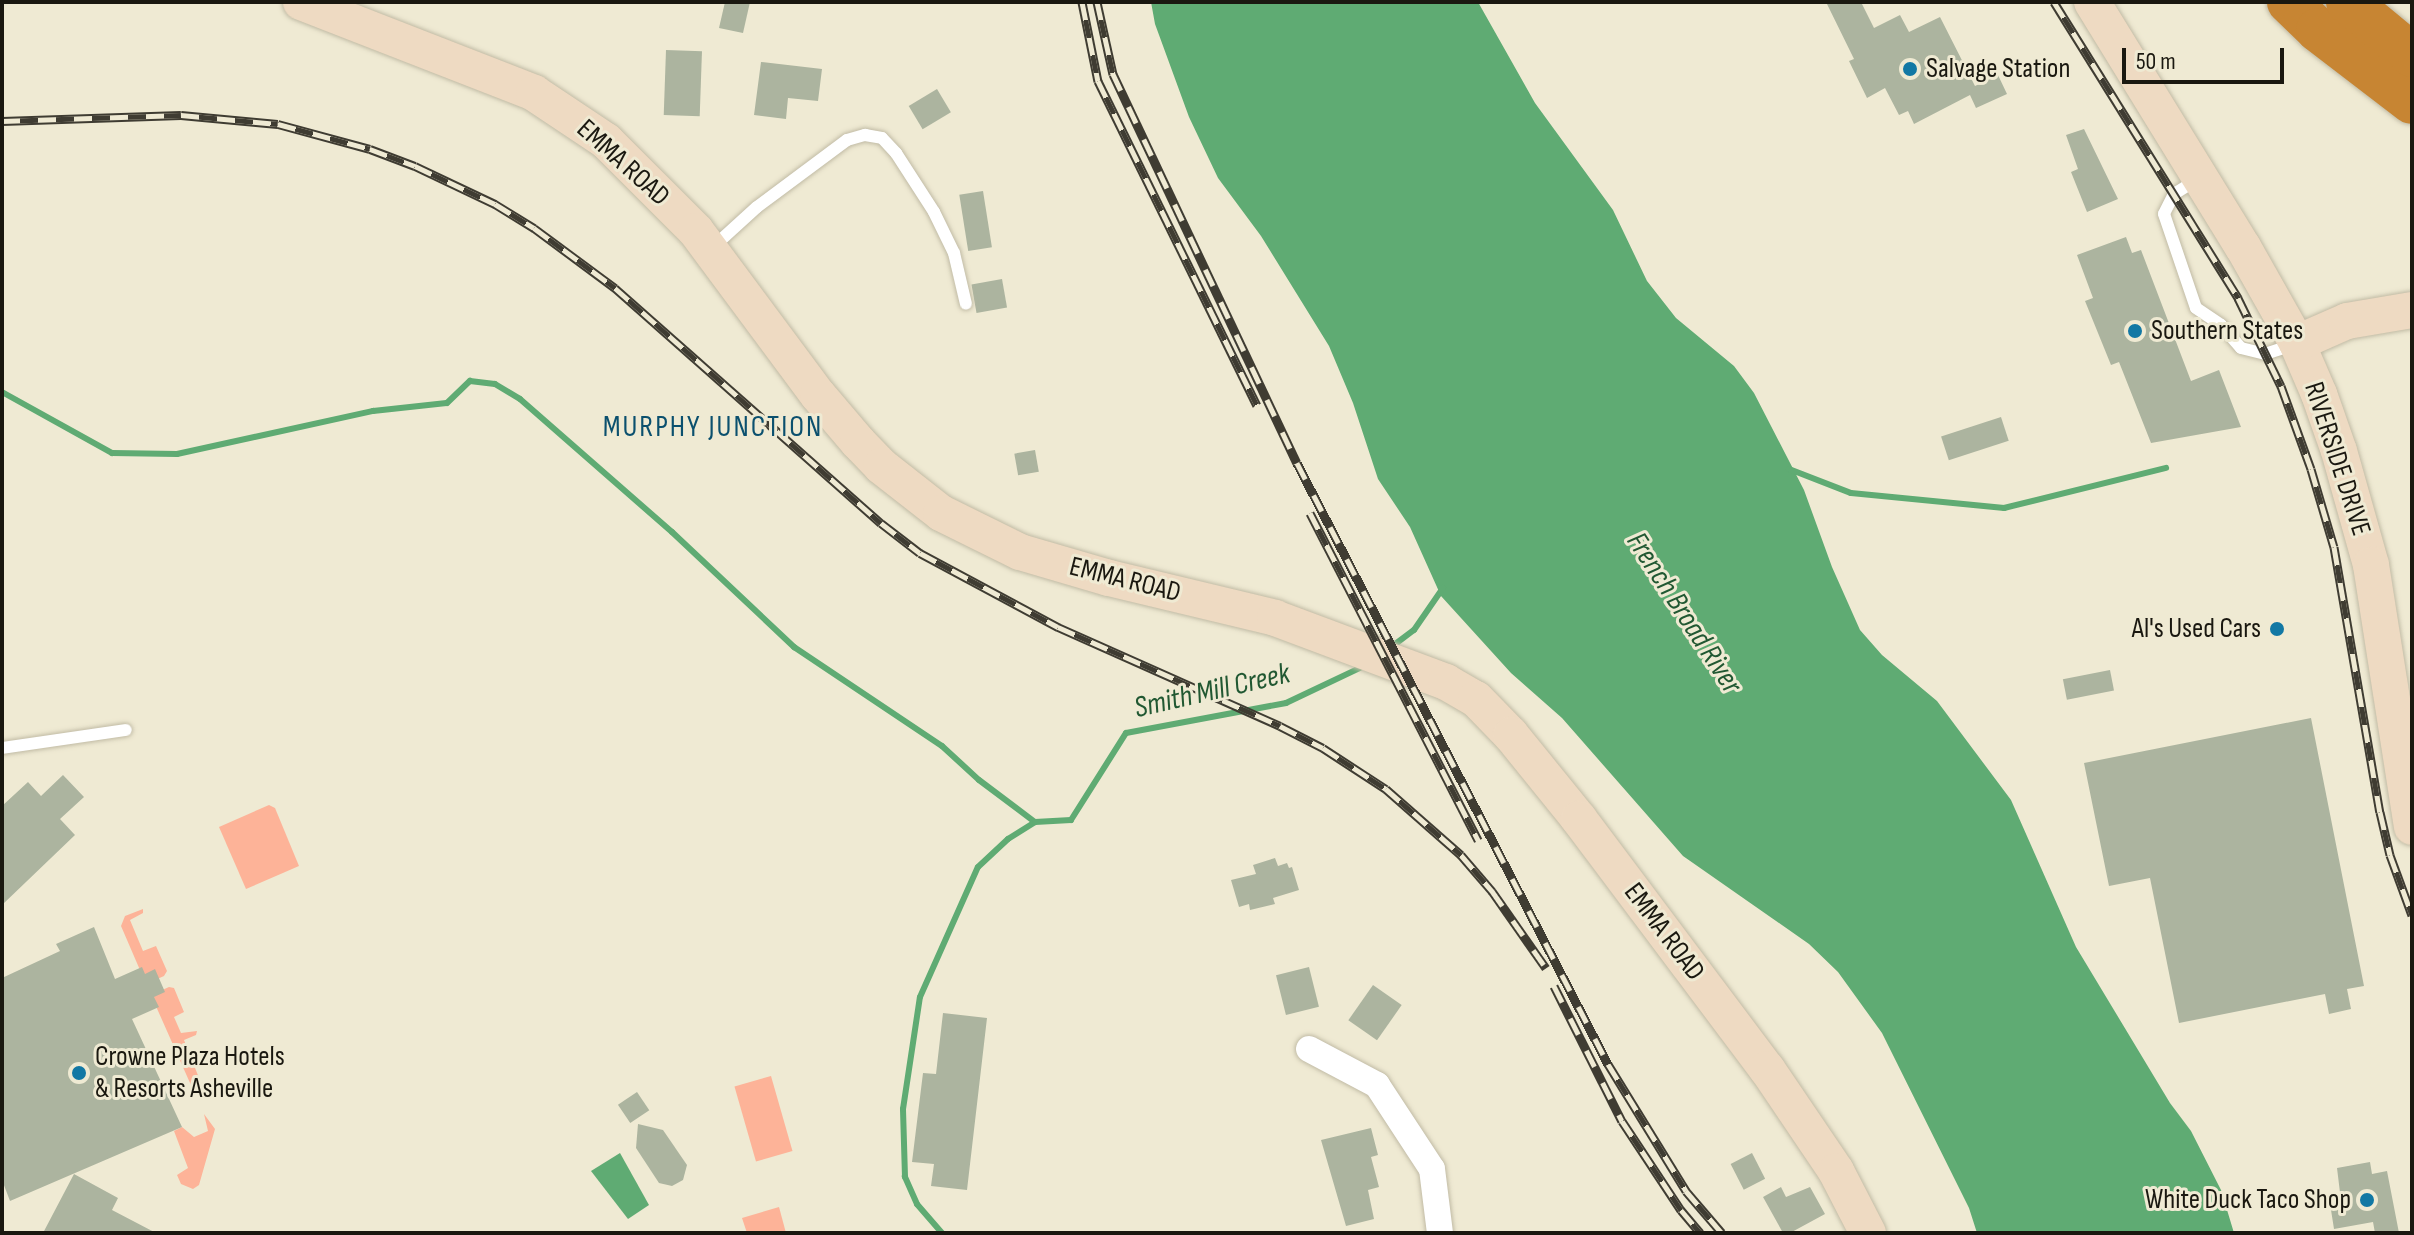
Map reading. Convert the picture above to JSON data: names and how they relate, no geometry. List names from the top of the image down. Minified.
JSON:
{"streets":{"street":["EMMA ROAD","RIVERSIDE DRIVE"]},"districts":["MURPHY JUNCTION"],"water":["French Broad River","Smith Mill Creek"],"places":["Salvage Station","Southern States","Al's Used Cars","Crowne Plaza Hotels & Resorts Asheville","White Duck Taco Shop"],"scale_bar":"50 m"}
